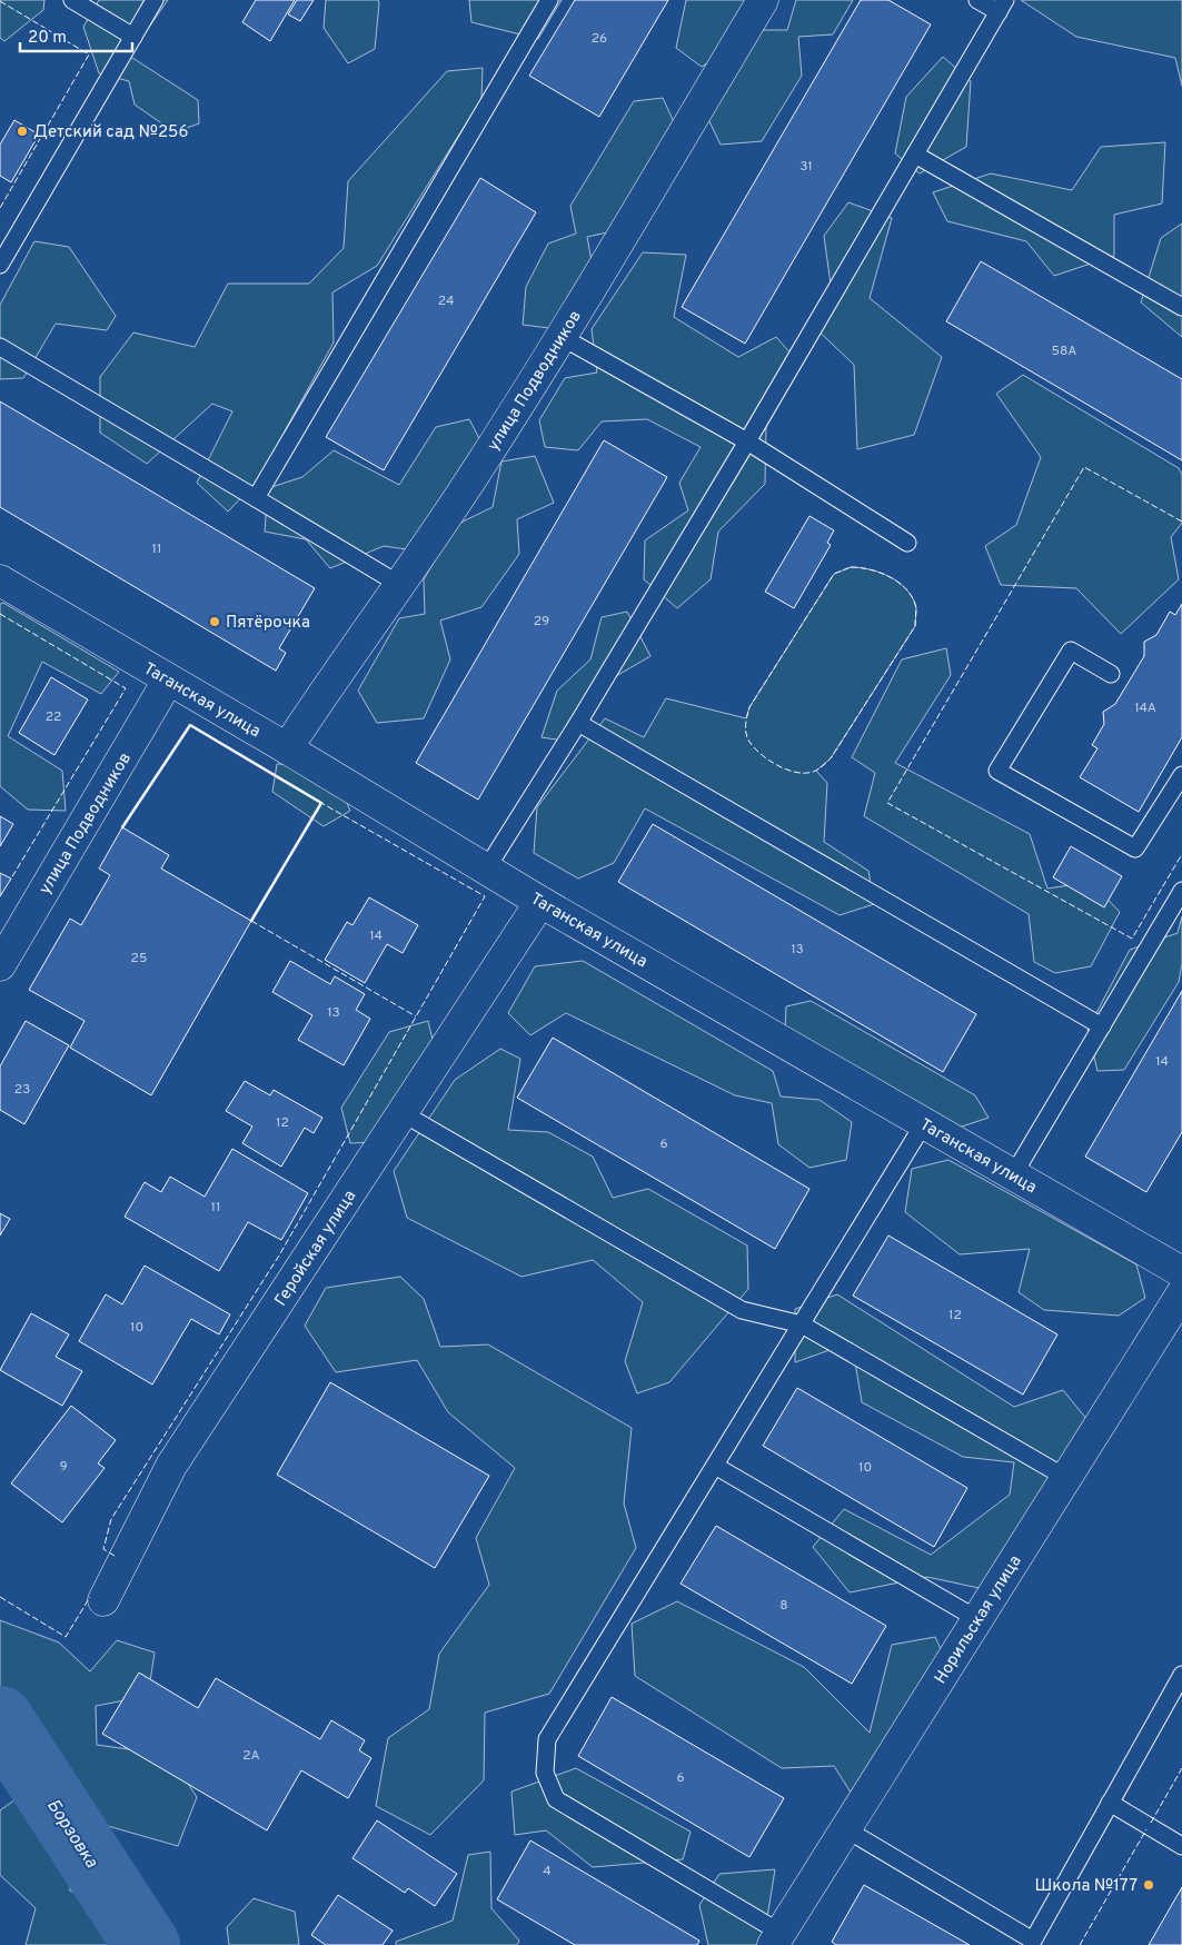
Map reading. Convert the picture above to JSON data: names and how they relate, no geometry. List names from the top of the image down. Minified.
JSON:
{"streets":{"street":["улица Подводников","Таганская улица","Геройская улица","Норильская улица"]},"crossings":[["улица Подводников","Таганская улица"],["Таганская улица","Геройская улица"]],"water":["Борзовка"],"places":["Детский сад №256","Пятёрочка","Школа №177"],"house_numbers":["26","31","24","58А","11","29","14А","22","14","13","25","13","14","23","12","6","11","12","10","9","10","8","2А","6","4"],"scale_bar":"20 m"}
